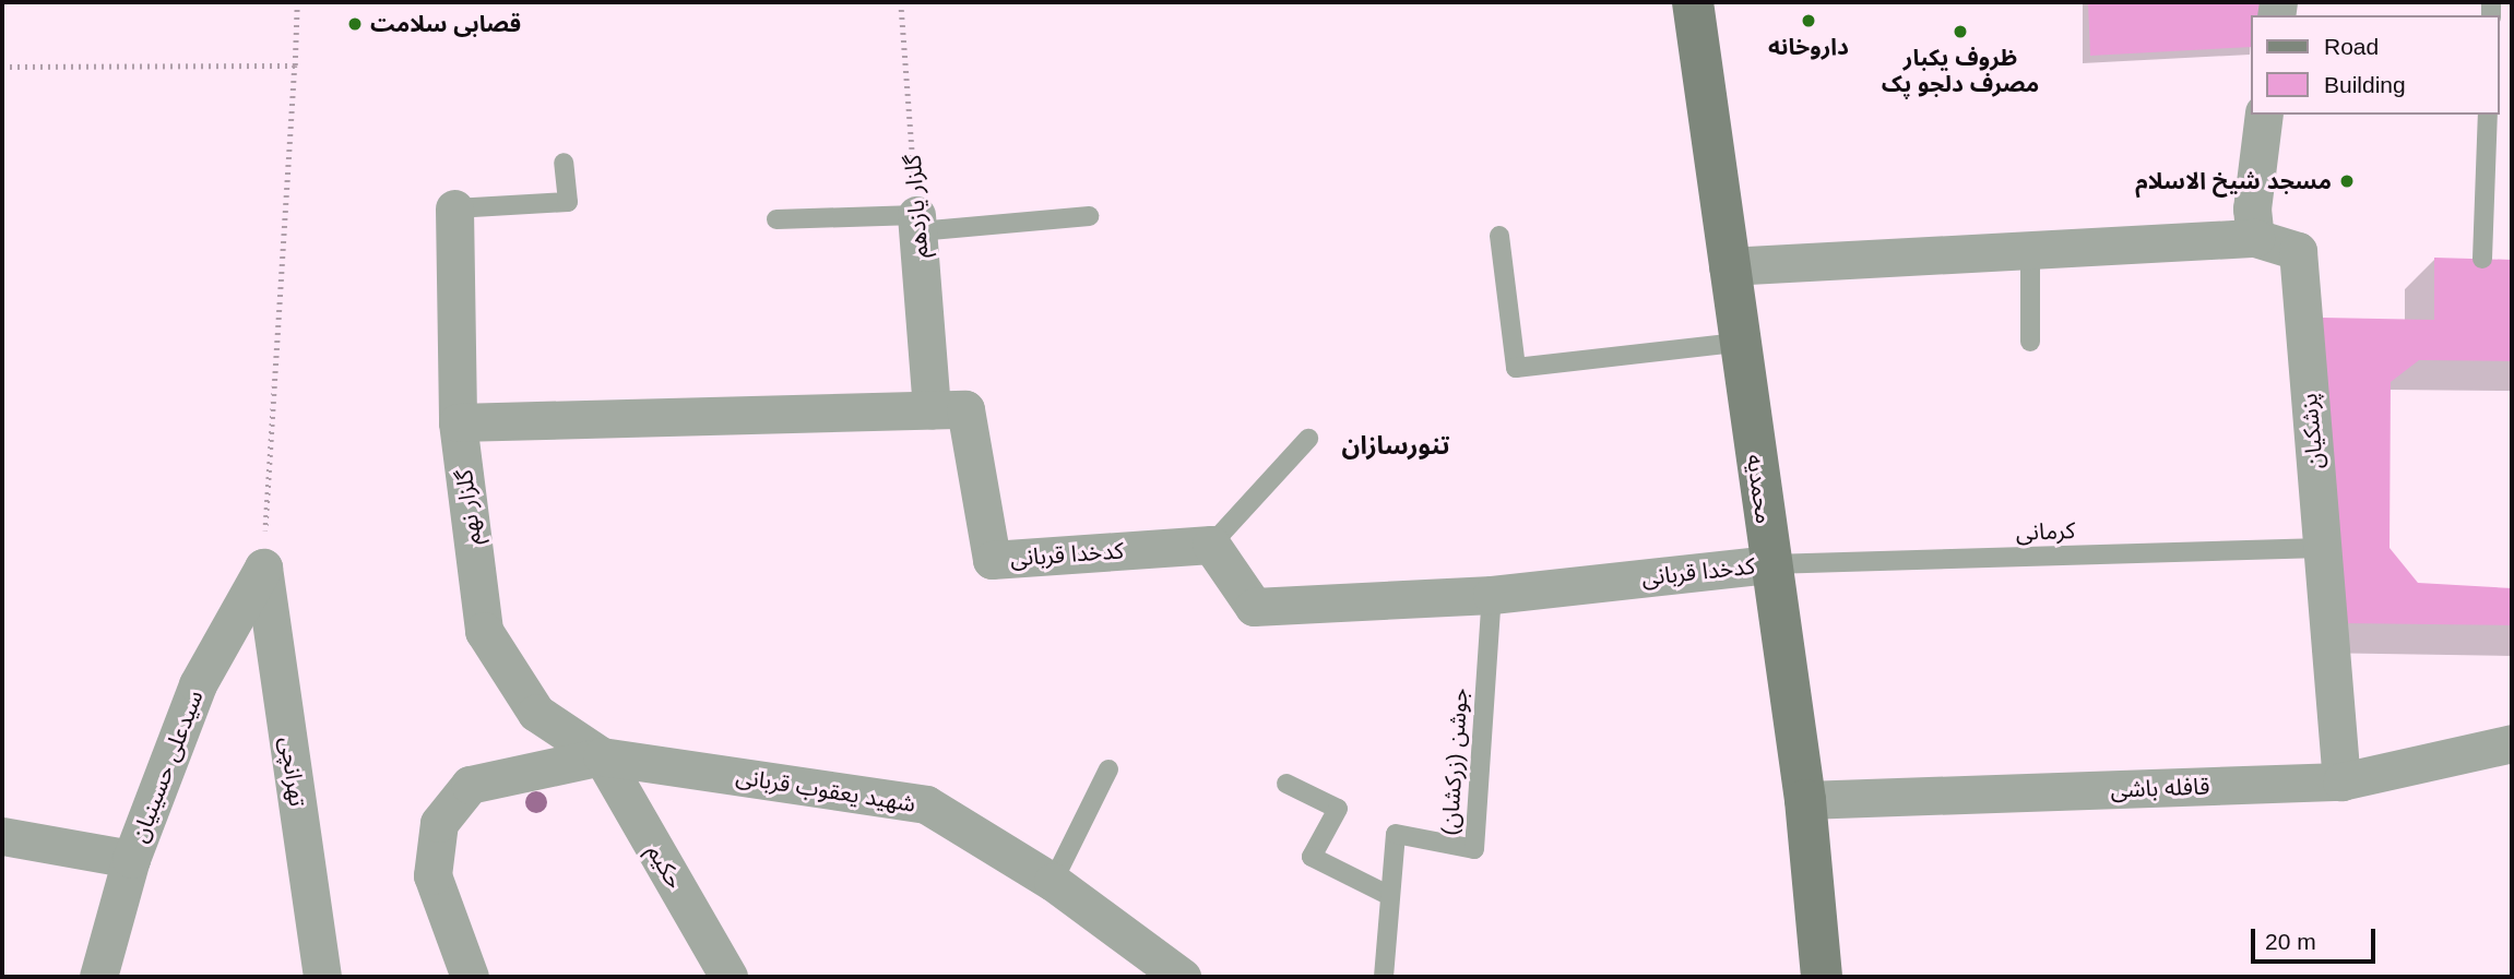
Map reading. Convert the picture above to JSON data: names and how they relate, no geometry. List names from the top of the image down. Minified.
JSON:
{"streets":{"street":["گلزار یازدهم","پزشکیان","محمدیه","گلزار نهم","کدخدا قربانی","سیدعلی حسینیان","تهرانچی","قافله باشی","شهید یعقوب قربانی","حکیم"],"lane":["کرمانی","جوشن (زرکشان)"]},"crossings":[["گلزار یازدهم","کدخدا قربانی"],["پزشکیان","کرمانی"],["پزشکیان","قافله باشی"],["محمدیه","کرمانی"],["محمدیه","کدخدا قربانی"],["محمدیه","قافله باشی"],["گلزار نهم","کدخدا قربانی"],["گلزار نهم","شهید یعقوب قربانی"],["گلزار نهم","حکیم"],["کرمانی","کدخدا قربانی"],["کدخدا قربانی","جوشن (زرکشان)"],["سیدعلی حسینیان","تهرانچی"],["شهید یعقوب قربانی","حکیم"]],"districts":["تنورسازان"],"places":["داروخانه","قصابی سلامت","ظروف یکبار مصرف دلجو پک","مسجد شیخ الاسلام"],"legend":["Road","Building"],"scale_bar":"20 m"}
